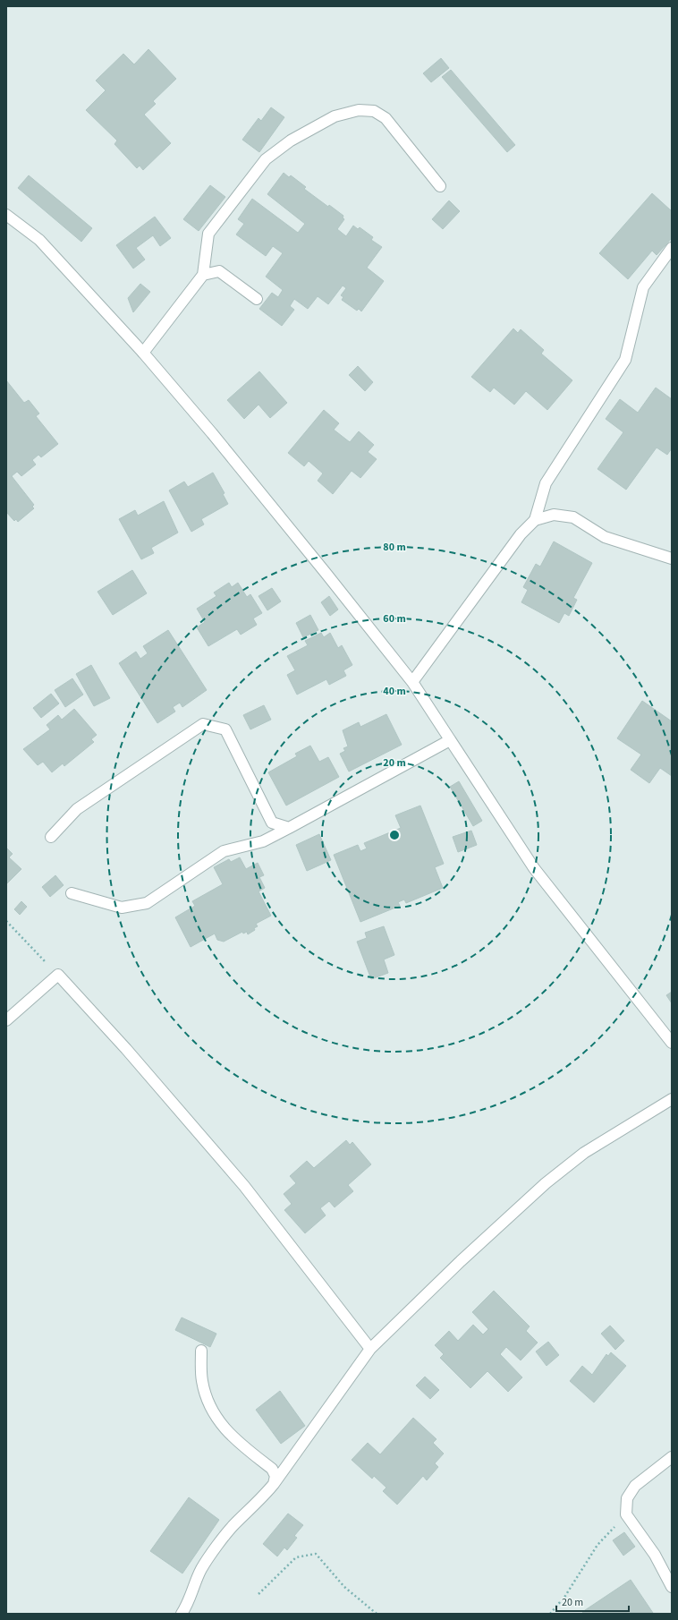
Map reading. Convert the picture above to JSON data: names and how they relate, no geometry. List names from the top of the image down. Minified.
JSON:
{"scale_bar":"20 m","rings":["80 m","60 m","40 m","20 m"]}
